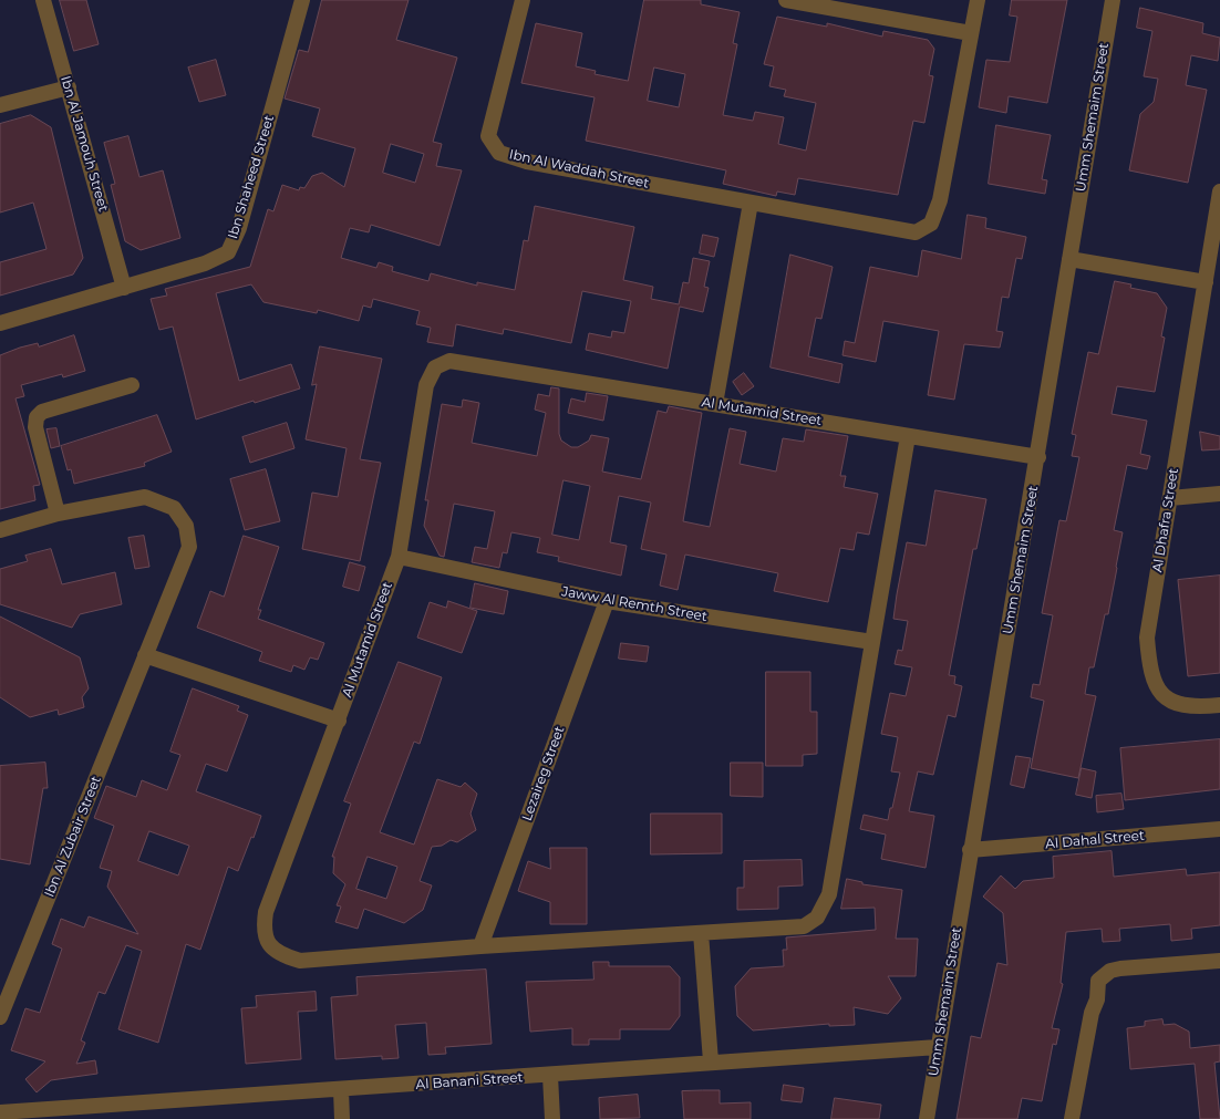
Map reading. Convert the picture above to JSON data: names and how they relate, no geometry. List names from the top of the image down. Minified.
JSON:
{"streets":{"street":["Umm Shemaim Street","Ibn Al Jamouh Street","Ibn Al Waddah Street","Ibn Shaheed Street","Al Mutamid Street","Al Dhafra Street","Jaww Al Remth Street","Lezaireg Street","Ibn Al Zubair Street","Al Dahal Street","Al Banani Street"]},"crossings":[["Umm Shemaim Street","Al Mutamid Street"],["Umm Shemaim Street","Al Dahal Street"],["Umm Shemaim Street","Al Banani Street"],["Ibn Al Jamouh Street","Ibn Shaheed Street"],["Al Mutamid Street","Jaww Al Remth Street"],["Al Mutamid Street","Lezaireg Street"],["Jaww Al Remth Street","Lezaireg Street"]]}
